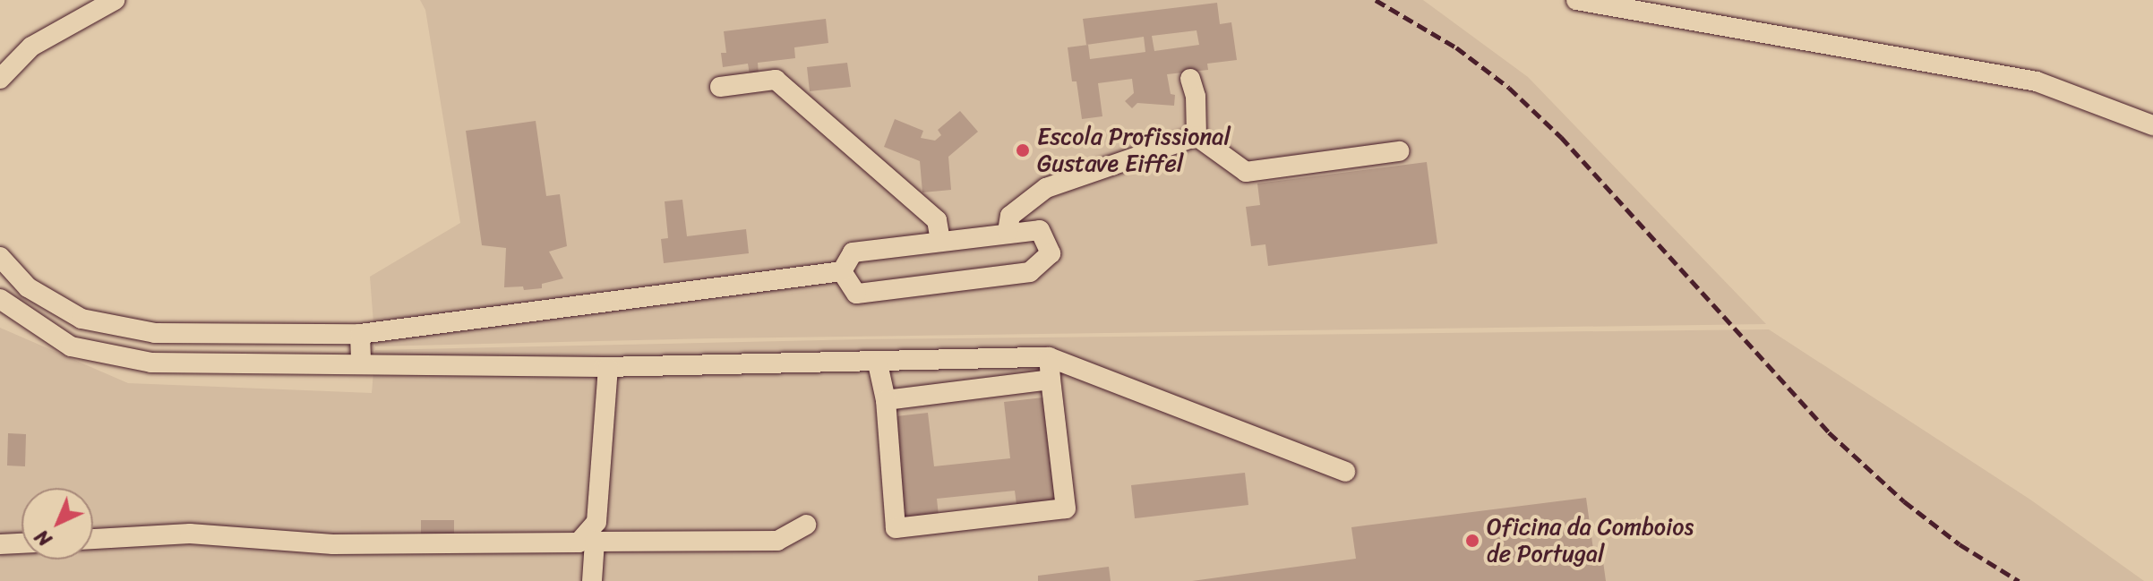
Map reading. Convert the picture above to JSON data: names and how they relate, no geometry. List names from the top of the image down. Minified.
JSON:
{"places":["Escola Profissional Gustave Eiffel","Oficina da Comboios de Portugal"],"north":"bottom left"}
